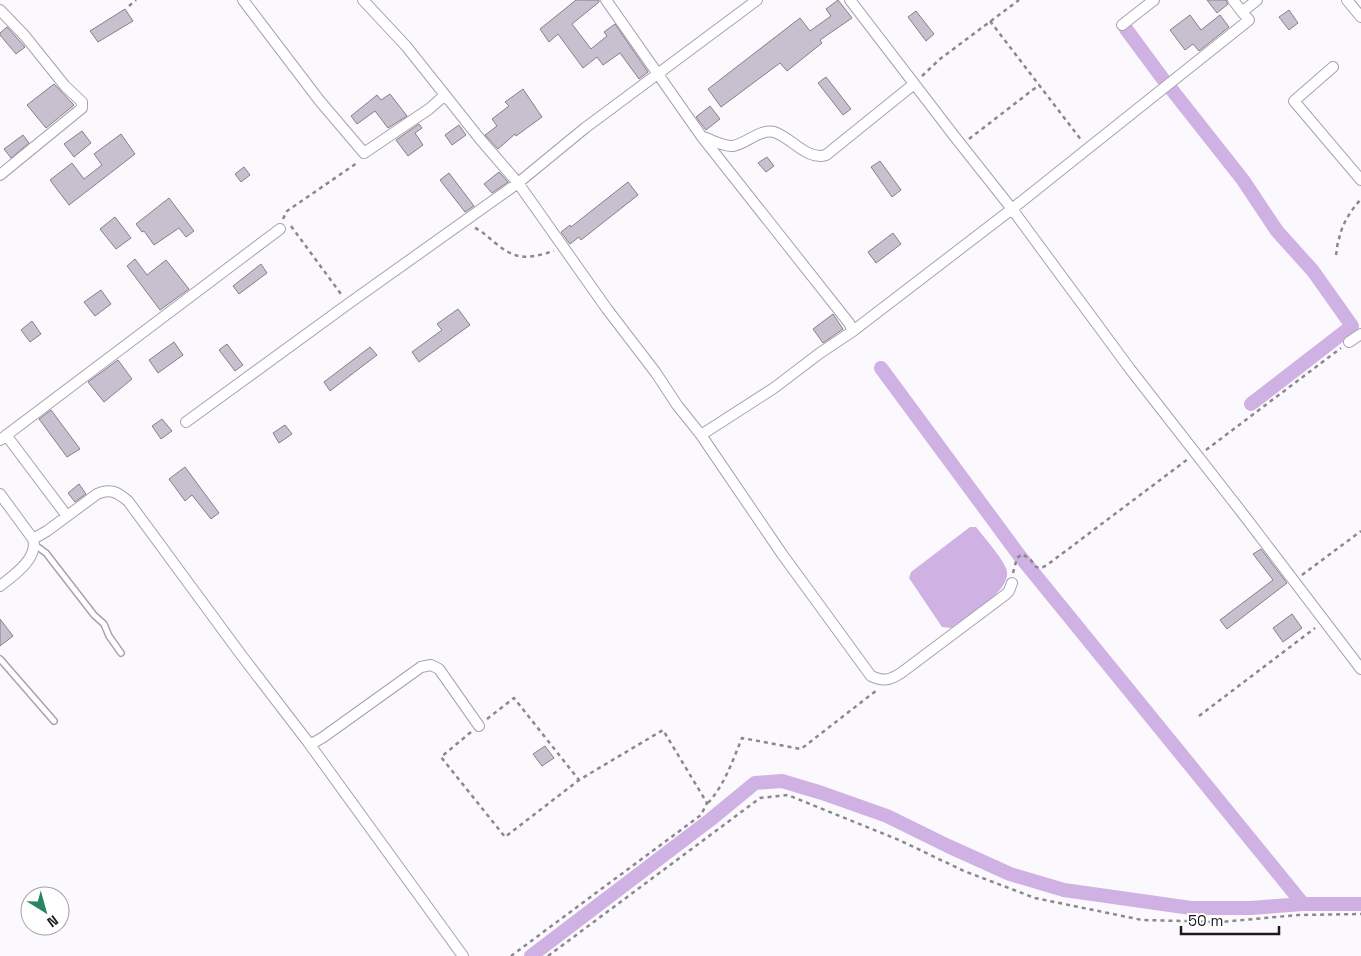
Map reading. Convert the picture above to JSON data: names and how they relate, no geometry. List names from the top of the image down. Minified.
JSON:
{"scale_bar":"50 m","north":"bottom right"}
